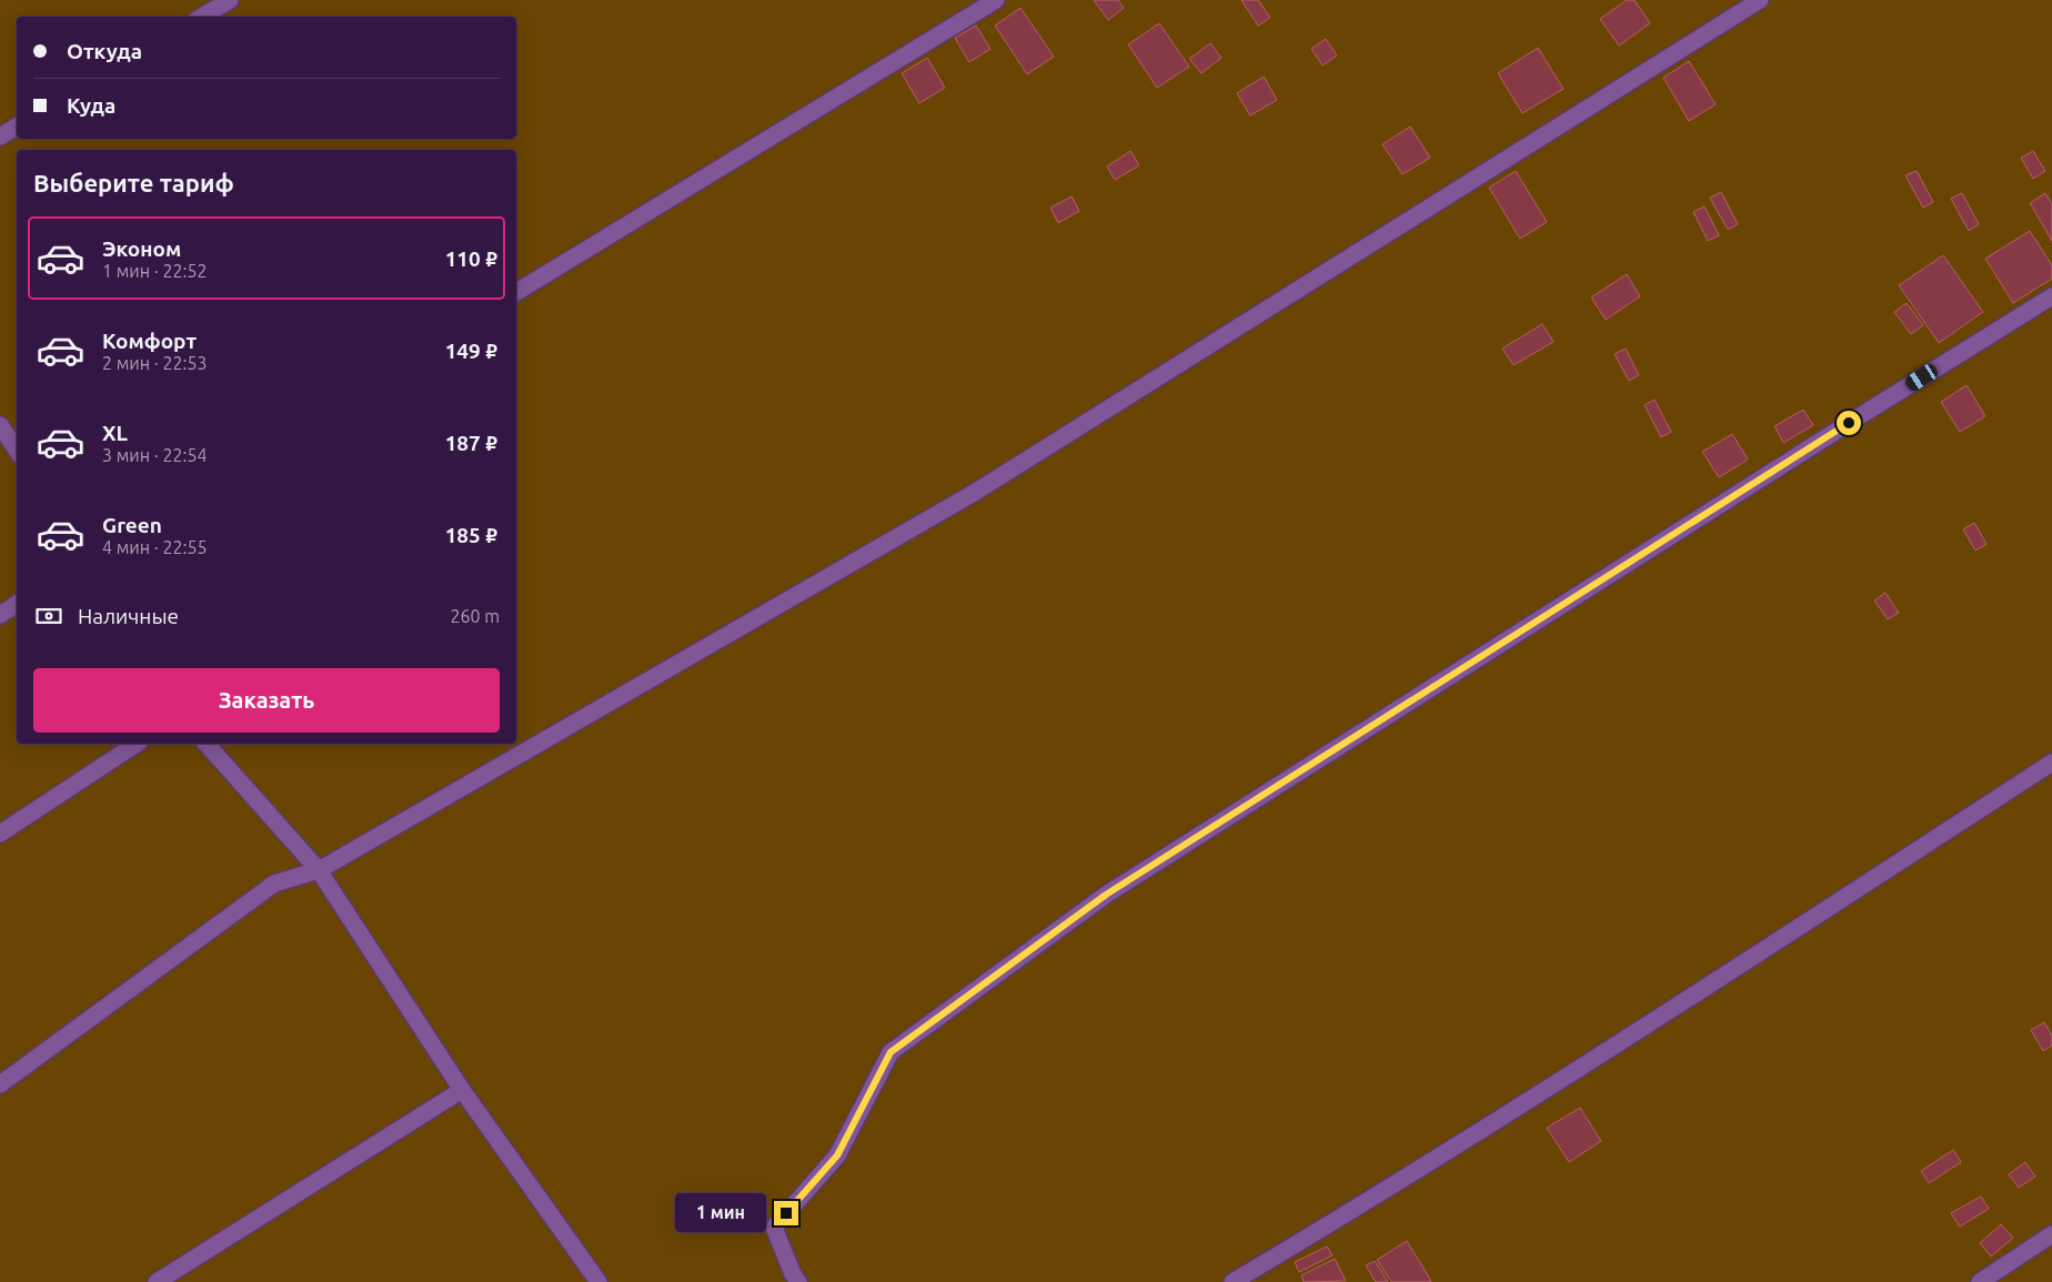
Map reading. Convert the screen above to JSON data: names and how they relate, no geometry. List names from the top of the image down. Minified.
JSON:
{"page":{"banner":["Откуда","Куда"],"heading":"Выберите тариф","list":[{"name":"Эконом","note":"1 мин · 22:52","value":"110 ₽"},{"name":"Комфорт","note":"2 мин · 22:53","value":"149 ₽"},{"name":"XL","note":"3 мин · 22:54","value":"187 ₽"},{"name":"Green","note":"4 мин · 22:55","value":"185 ₽"}],"pay":["Наличные","260 m"],"buttons":"Заказать","bubble":"1 мин"}}
